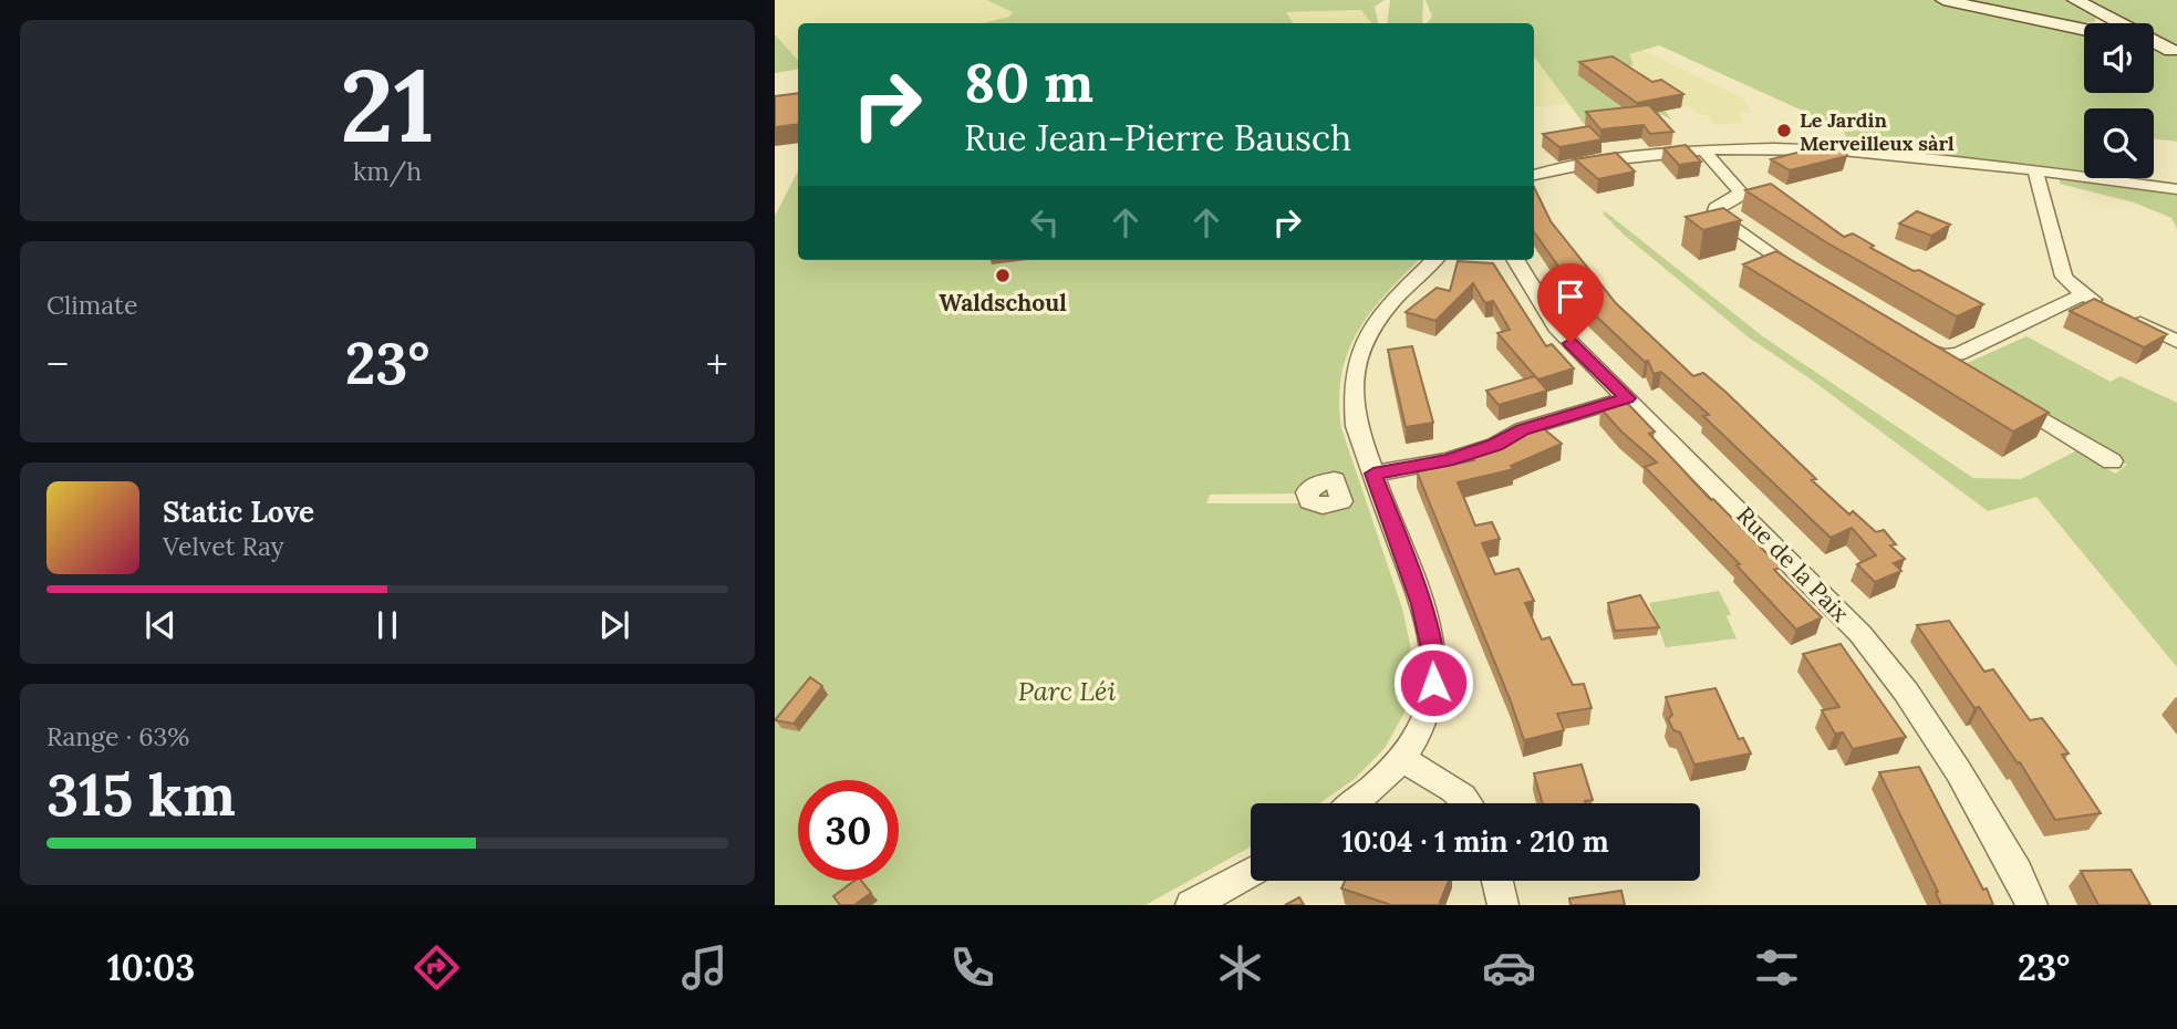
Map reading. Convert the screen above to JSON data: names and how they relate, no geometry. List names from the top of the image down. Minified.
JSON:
{"streets":{"street":["Rue de la Paix"]},"parks":["Parc Léi"],"places":["Le Jardin Merveilleux sàrl","Waldschoul"],"page":{"tile":[["21","km/h"],"Climate",["Range · 63%","315 km"]],"turn":["80 m","Rue Jean-Pierre Bausch"],"heat":["−","23°","+"],"song":["Static Love","Velvet Ray"],"limit":"30","trip":"10:04 · 1 min · 210 m","tabs":["10:03","23°"]}}
